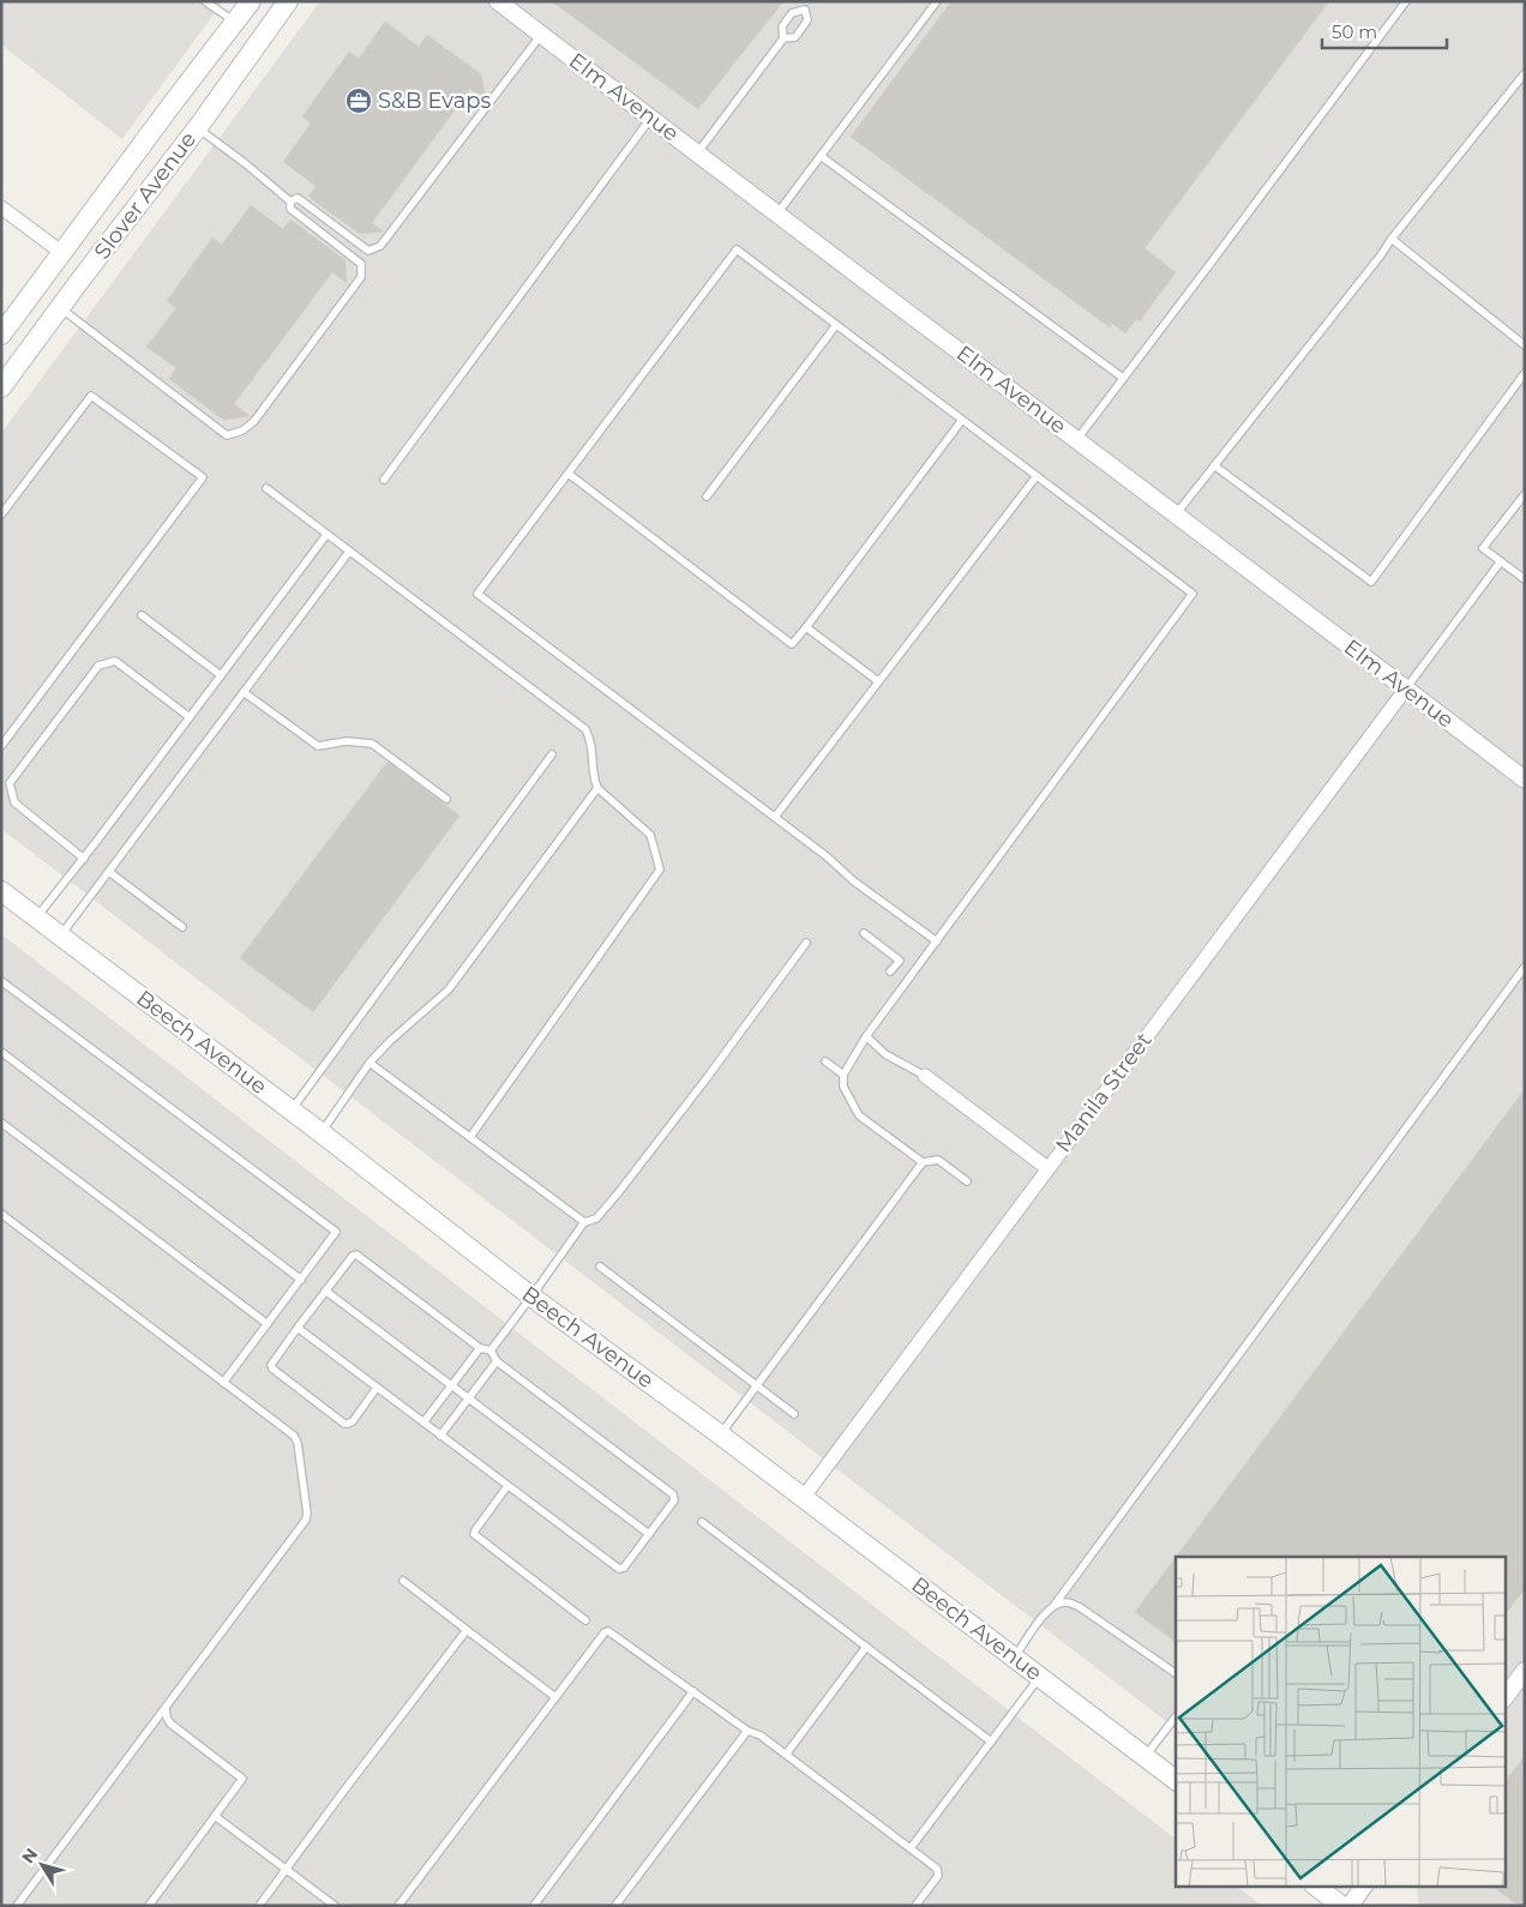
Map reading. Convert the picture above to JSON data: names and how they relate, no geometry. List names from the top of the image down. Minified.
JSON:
{"streets":{"main road":["Slover Avenue","Beech Avenue"],"street":["Elm Avenue","Manila Street"]},"crossings":[["Elm Avenue","Manila Street"],["Beech Avenue","Manila Street"]],"places":{"office":["S&B Evaps"]},"scale_bar":"50 m","north":"top left"}
